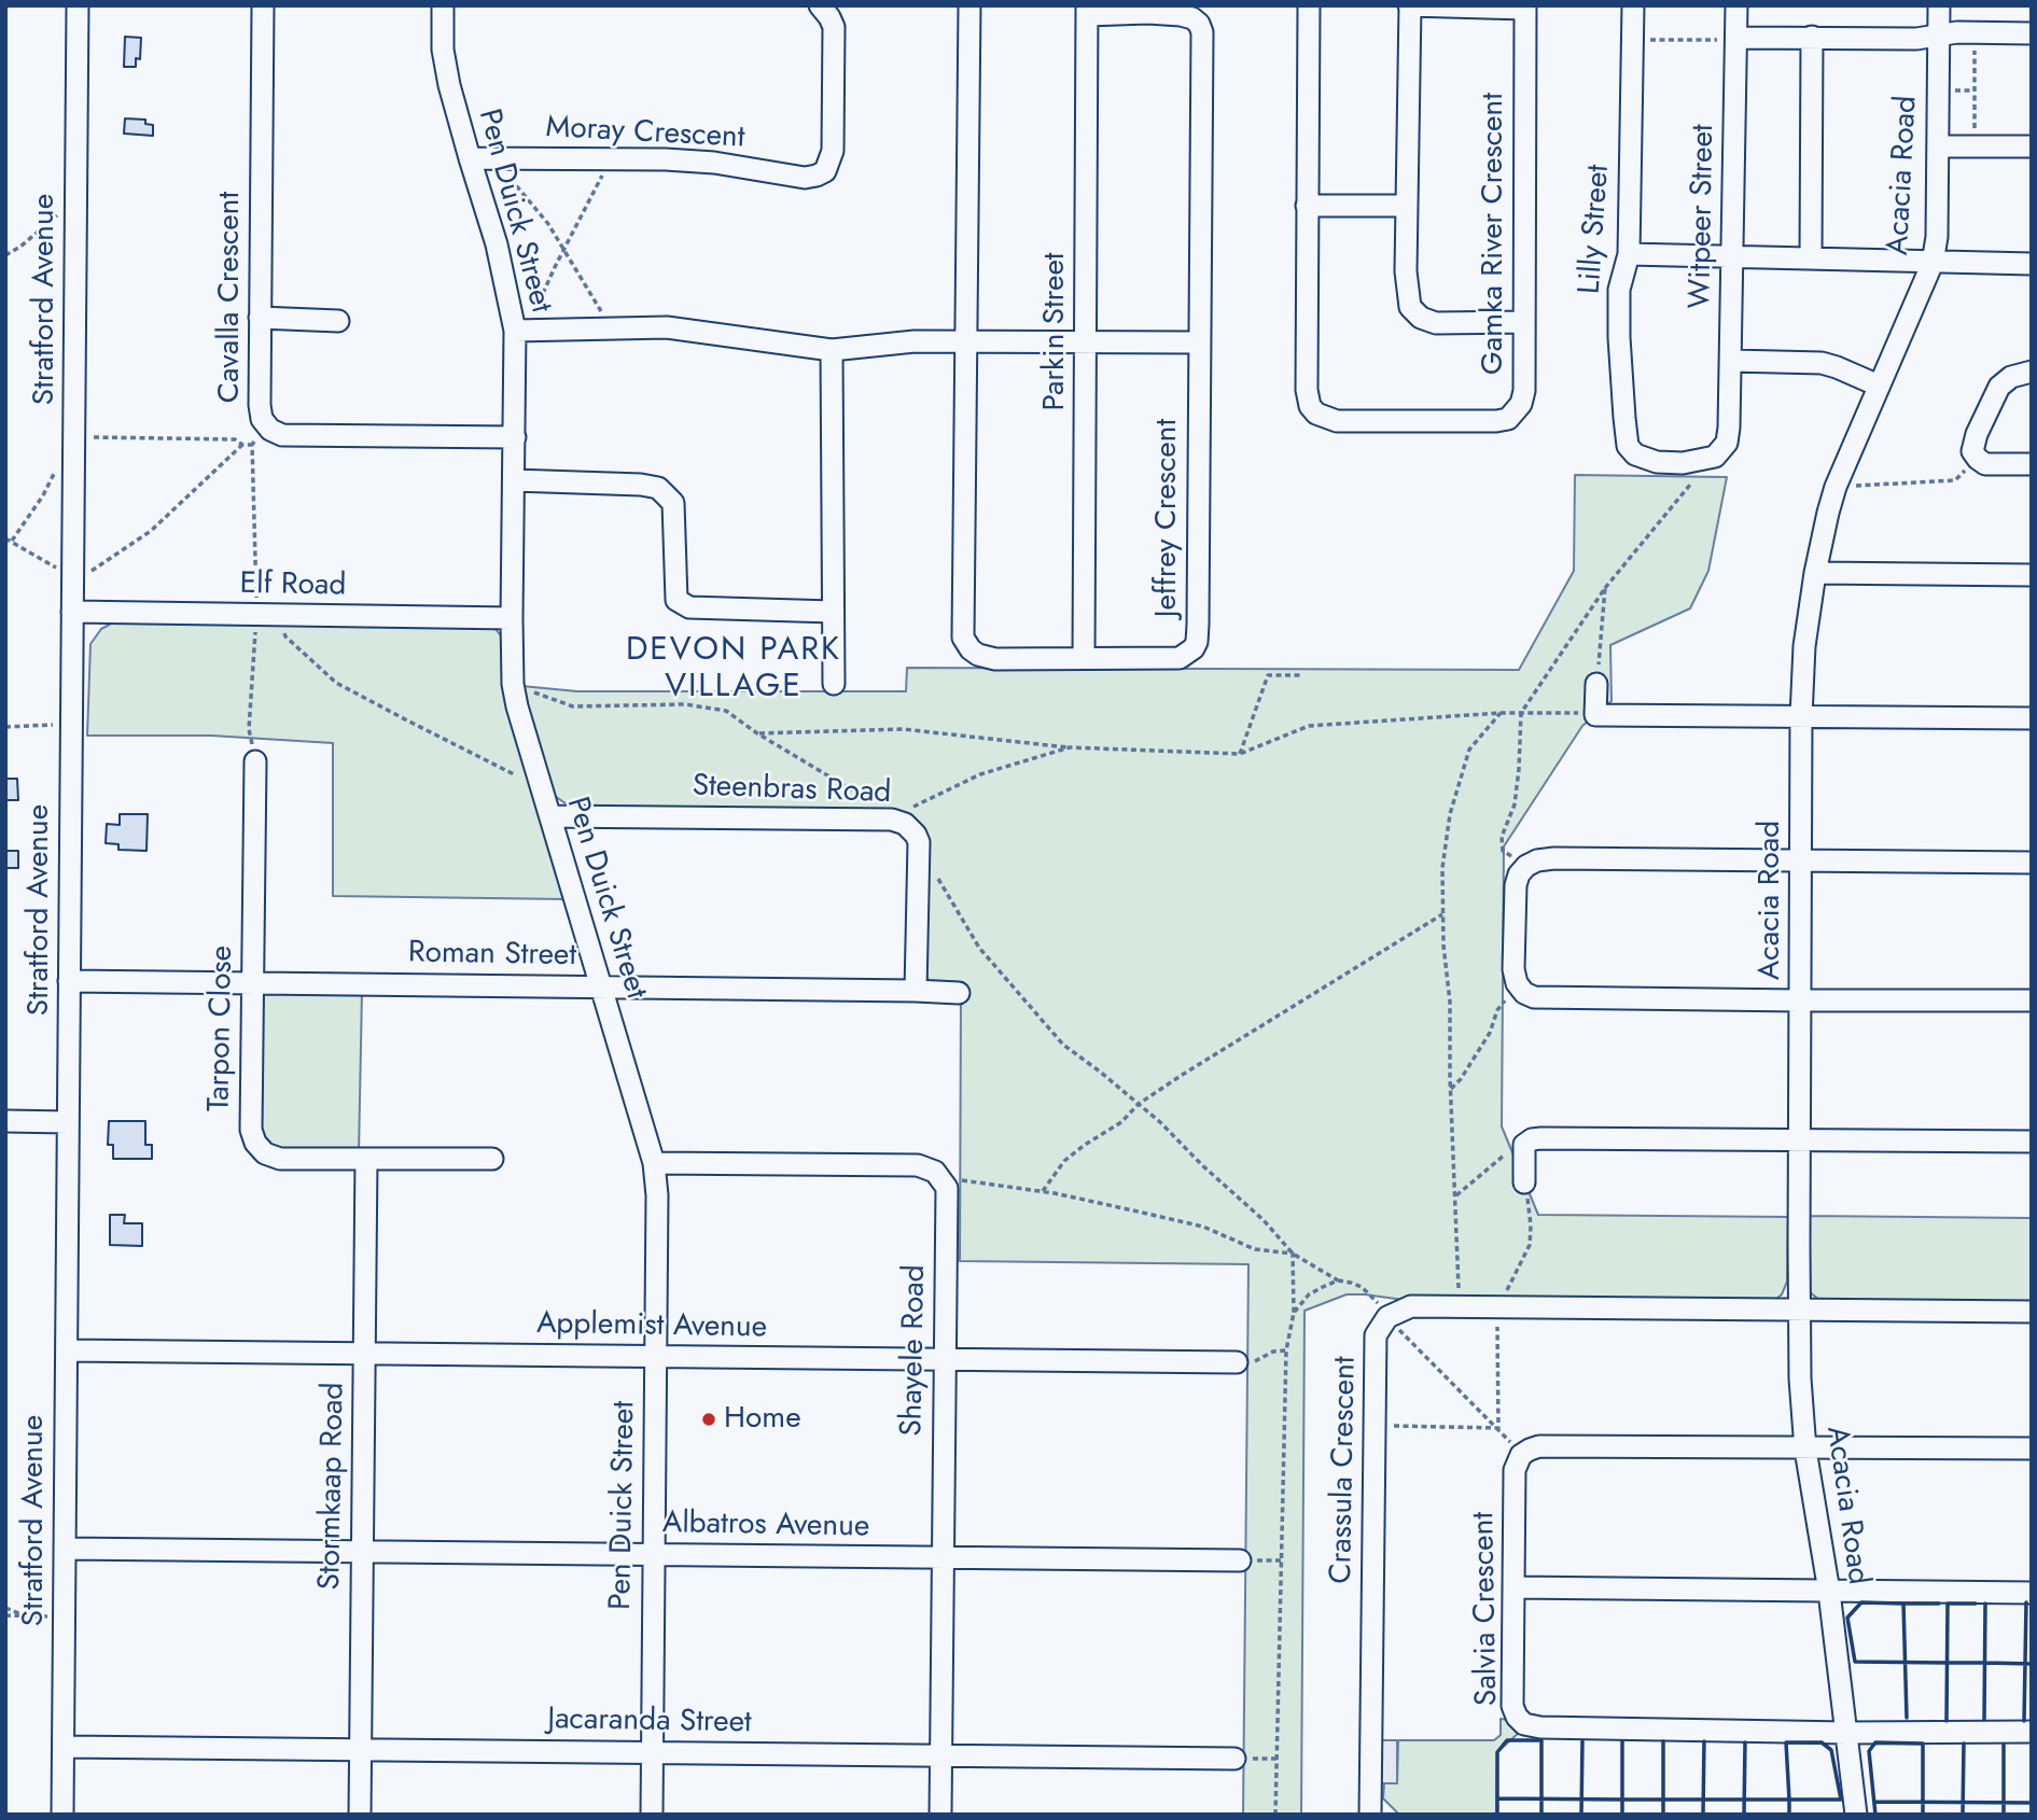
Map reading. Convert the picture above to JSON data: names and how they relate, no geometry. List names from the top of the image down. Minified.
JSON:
{"streets":{"street":["Moray Crescent","Acacia Road","Pen Duick Street","Witpeer Street","Lilly Street","Gamka River Crescent","Cavalla Crescent","Stratford Avenue","Parkin Street","Jeffrey Crescent","Elf Road","Steenbras Road","Roman Street","Tarpon Close","Applemist Avenue","Shayele Road","Crassula Crescent","Stormkaap Road","Albatros Avenue","Salvia Crescent","Jacaranda Street"]},"crossings":[["Moray Crescent","Pen Duick Street"],["Acacia Road","Crassula Crescent"],["Acacia Road","Salvia Crescent"],["Pen Duick Street","Cavalla Crescent"],["Pen Duick Street","Elf Road"],["Pen Duick Street","Steenbras Road"],["Pen Duick Street","Roman Street"],["Pen Duick Street","Applemist Avenue"],["Pen Duick Street","Albatros Avenue"],["Pen Duick Street","Jacaranda Street"],["Witpeer Street","Lilly Street"],["Stratford Avenue","Elf Road"],["Stratford Avenue","Roman Street"],["Stratford Avenue","Applemist Avenue"],["Stratford Avenue","Albatros Avenue"],["Stratford Avenue","Jacaranda Street"],["Parkin Street","Jeffrey Crescent"],["Steenbras Road","Roman Street"],["Roman Street","Tarpon Close"],["Tarpon Close","Stormkaap Road"],["Applemist Avenue","Shayele Road"],["Applemist Avenue","Stormkaap Road"],["Shayele Road","Albatros Avenue"],["Shayele Road","Jacaranda Street"],["Stormkaap Road","Albatros Avenue"],["Stormkaap Road","Jacaranda Street"]],"districts":["DEVON PARK VILLAGE"],"places":["Home"]}
